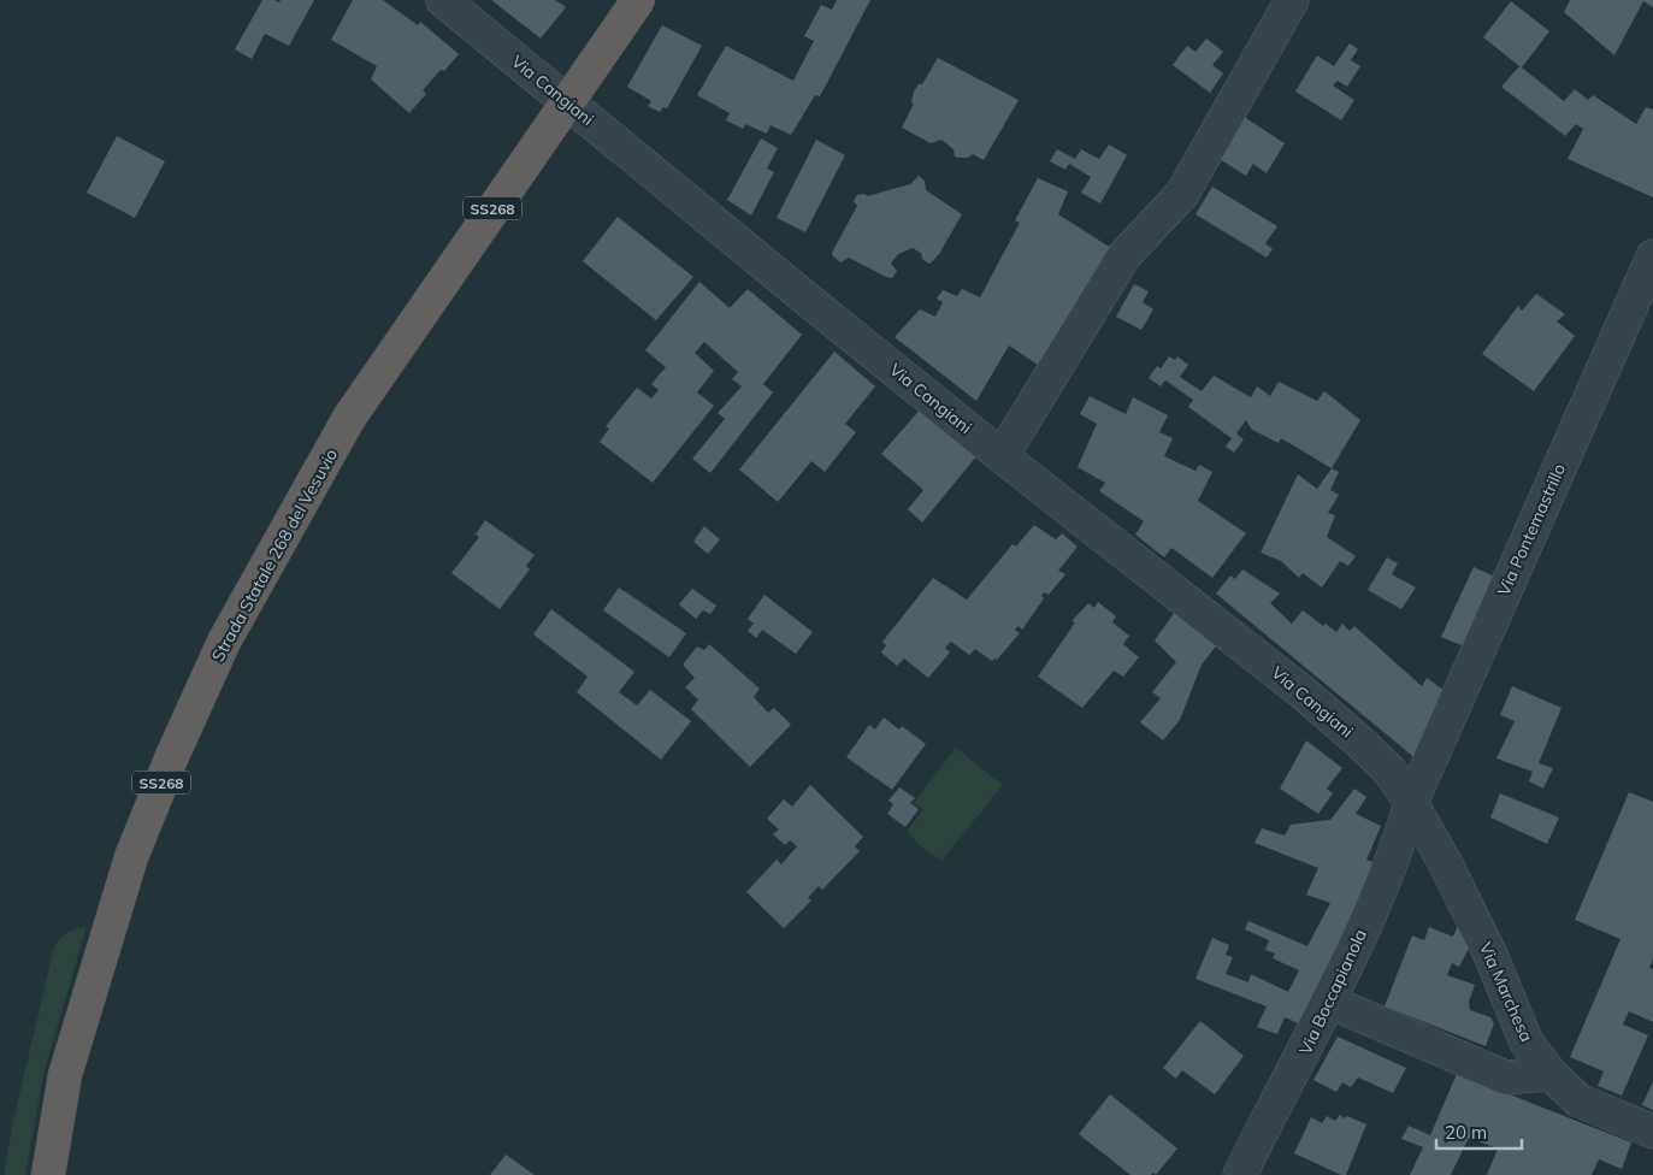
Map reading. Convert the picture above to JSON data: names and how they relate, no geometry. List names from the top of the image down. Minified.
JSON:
{"streets":{"highway":["SS268","Strada Statale 268 del Vesuvio"],"street":["Via Cangiani","Via Pontemastrillo","Via Boccapianola","Via Marchesa"]},"crossings":[["Via Cangiani","Via Pontemastrillo"],["Via Cangiani","Via Boccapianola"],["Via Cangiani","Via Marchesa"],["Via Pontemastrillo","Via Boccapianola"],["Via Pontemastrillo","Via Marchesa"],["Via Boccapianola","Via Marchesa"]],"scale_bar":"20 m"}
